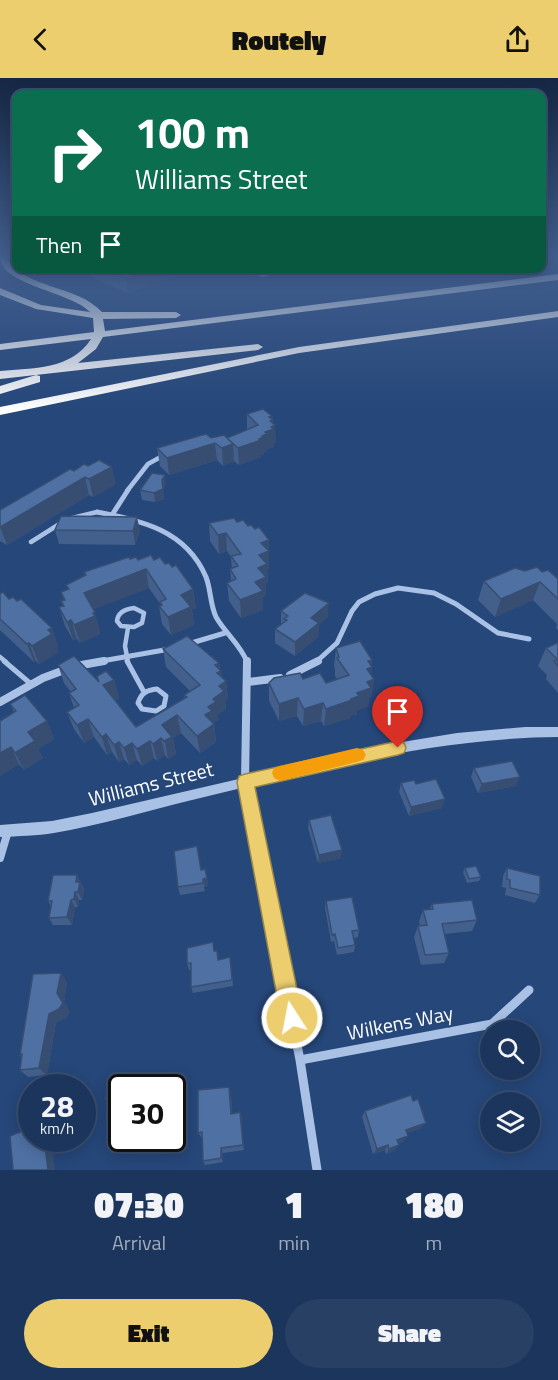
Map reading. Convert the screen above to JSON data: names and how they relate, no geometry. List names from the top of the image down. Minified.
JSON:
{"streets":{"street":["Williams Street","Wilkens Way"]},"page":{"header":"Routely","turn":["100 m","Williams Street"],"then":"Then","speed":"28 km/h","limit":"30","eta":["07:30","Arrival","1","min","180","m"],"buttons":["Exit","Share"]}}
